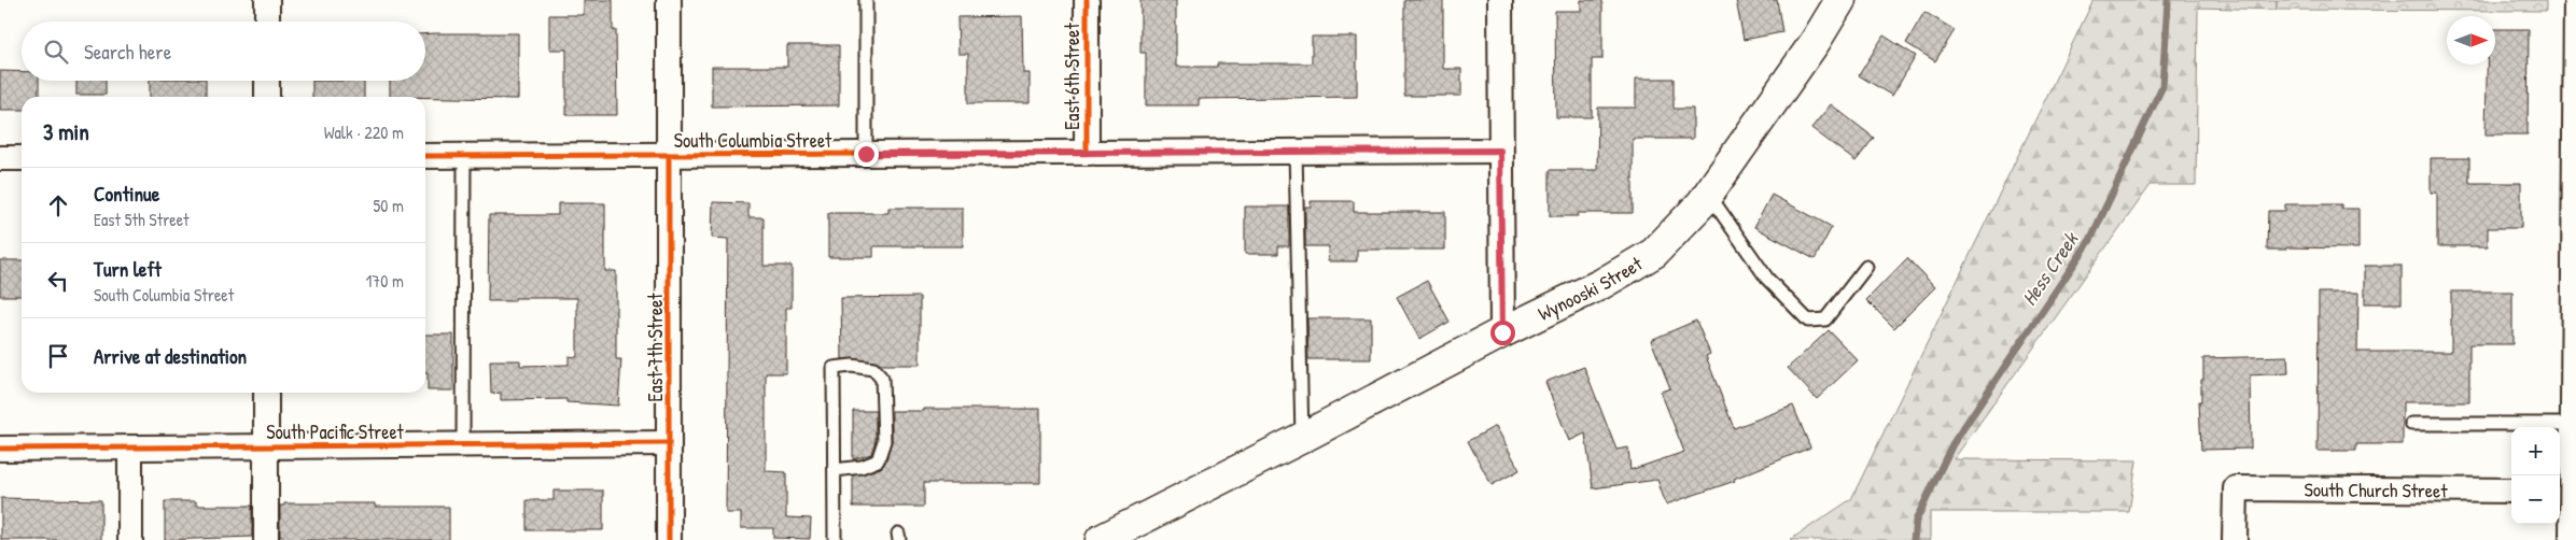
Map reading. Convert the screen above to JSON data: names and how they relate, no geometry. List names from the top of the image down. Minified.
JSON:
{"streets":{"main road":["Wynooski Street"],"street":["East 6th Street","South Columbia Street","East 7th Street","South Pacific Street","South Church Street"]},"crossings":[["East 6th Street","South Columbia Street"],["South Columbia Street","East 7th Street"],["East 7th Street","South Pacific Street"]],"water":["Hess Creek"],"north":"right","page":{"search":"Search here","heading":["3 min","Walk · 220 m"],"list":[["Continue","East 5th Street","50 m"],["Turn left","South Columbia Street","170 m"],"Arrive at destination"],"map_buttons":["+","−"]}}
